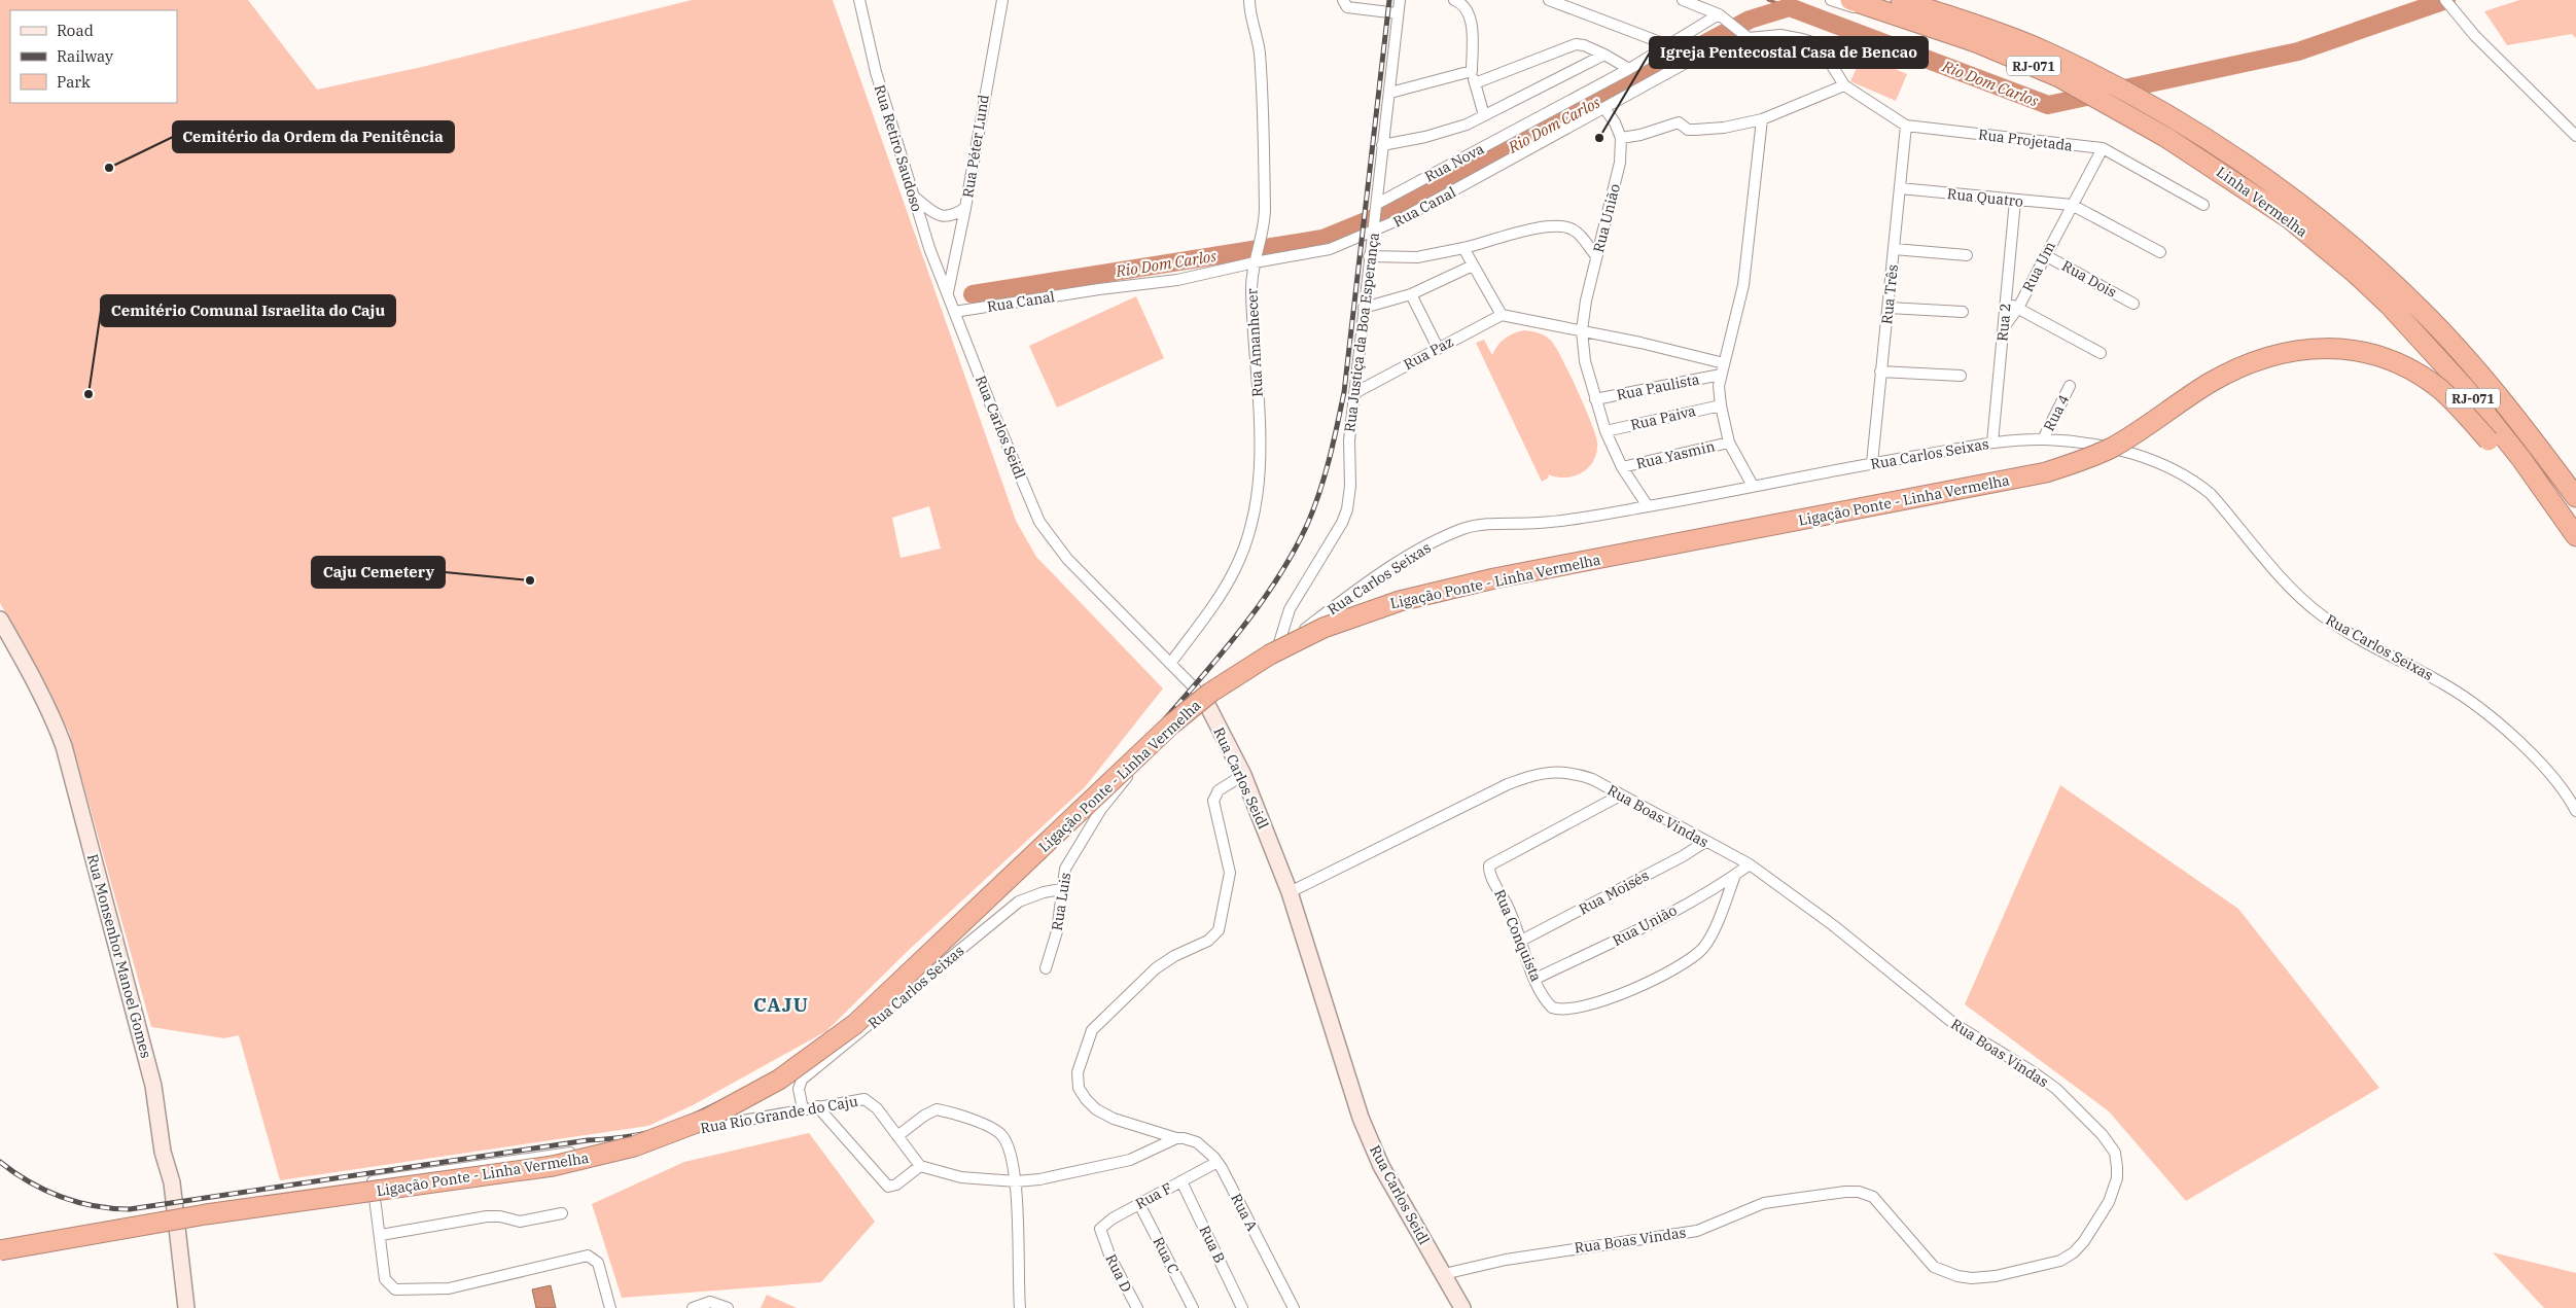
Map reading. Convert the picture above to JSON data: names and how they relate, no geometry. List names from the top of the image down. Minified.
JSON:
{"streets":{"highway":["RJ-071","Linha Vermelha","Ligação Ponte - Linha Vermelha"],"street":["Rua Projetada","Rua Péter Lund","Rua Retiro Saudoso","Rua Nova","Rua Quatro","Rua Canal","Rua União","Rua Um","Rua Dois","Rua Três","Rua 2","Rua Justiça da Boa Esperança","Rua Amanhecer","Rua Paz","Rua Paulista","Rua 4","Rua Paiva","Rua Carlos Seidl","Rua Carlos Seixas","Rua Yasmin","Rua Boas Vindas","Rua Moisés","Rua Luis","Rua Conquista","Rua Monsenhor Manoel Gomes","Rua Rio Grande do Caju","Rua F","Rua A","Rua B","Rua C","Rua D"]},"crossings":[["Rua Projetada","Rua Canal"],["Rua Projetada","Rua Um"],["Rua Projetada","Rua Três"],["Rua Péter Lund","Rua Retiro Saudoso"],["Rua Péter Lund","Rua Carlos Seidl"],["Rua Retiro Saudoso","Rua Carlos Seidl"],["Rua Nova","Rua Justiça da Boa Esperança"],["Rua Quatro","Rua Um"],["Rua Quatro","Rua Três"],["Rua Quatro","Rua 2"],["Linha Vermelha","Ligação Ponte - Linha Vermelha"],["Rua Canal","Rua União"],["Rua Canal","Rua Justiça da Boa Esperança"],["Rua Canal","Rua Amanhecer"],["Rua Canal","Rua Carlos Seidl"],["Rua União","Rua Paulista"],["Rua União","Rua Paiva"],["Rua União","Rua Carlos Seixas"],["Rua União","Rua Yasmin"],["Rua União","Rua Boas Vindas"],["Rua União","Rua Conquista"],["Rua Um","Rua Dois"],["Rua Um","Rua 2"],["Rua Três","Rua Carlos Seixas"],["Rua 2","Rua Carlos Seixas"],["Rua Justiça da Boa Esperança","Rua Paz"],["Rua Justiça da Boa Esperança","Rua Carlos Seixas"],["Rua Amanhecer","Rua Carlos Seidl"],["Rua 4","Rua Carlos Seixas"],["Rua Carlos Seidl","Rua Carlos Seixas"],["Rua Carlos Seidl","Rua Boas Vindas"],["Rua Carlos Seidl","Rua Luis"],["Rua Carlos Seidl","Rua A"],["Rua Carlos Seixas","Rua Luis"],["Rua Carlos Seixas","Rua Rio Grande do Caju"],["Rua Boas Vindas","Rua Moisés"],["Rua Boas Vindas","Rua Conquista"],["Rua Moisés","Rua Conquista"],["Rua F","Rua A"],["Rua F","Rua B"],["Rua F","Rua C"],["Rua F","Rua D"]],"districts":["CAJU"],"water":["Rio Dom Carlos"],"places":["Igreja Pentecostal Casa de Bencao","Cemitério da Ordem da Penitência","Cemitério Comunal Israelita do Caju","Caju Cemetery"],"legend":["Road","Railway","Park"]}
